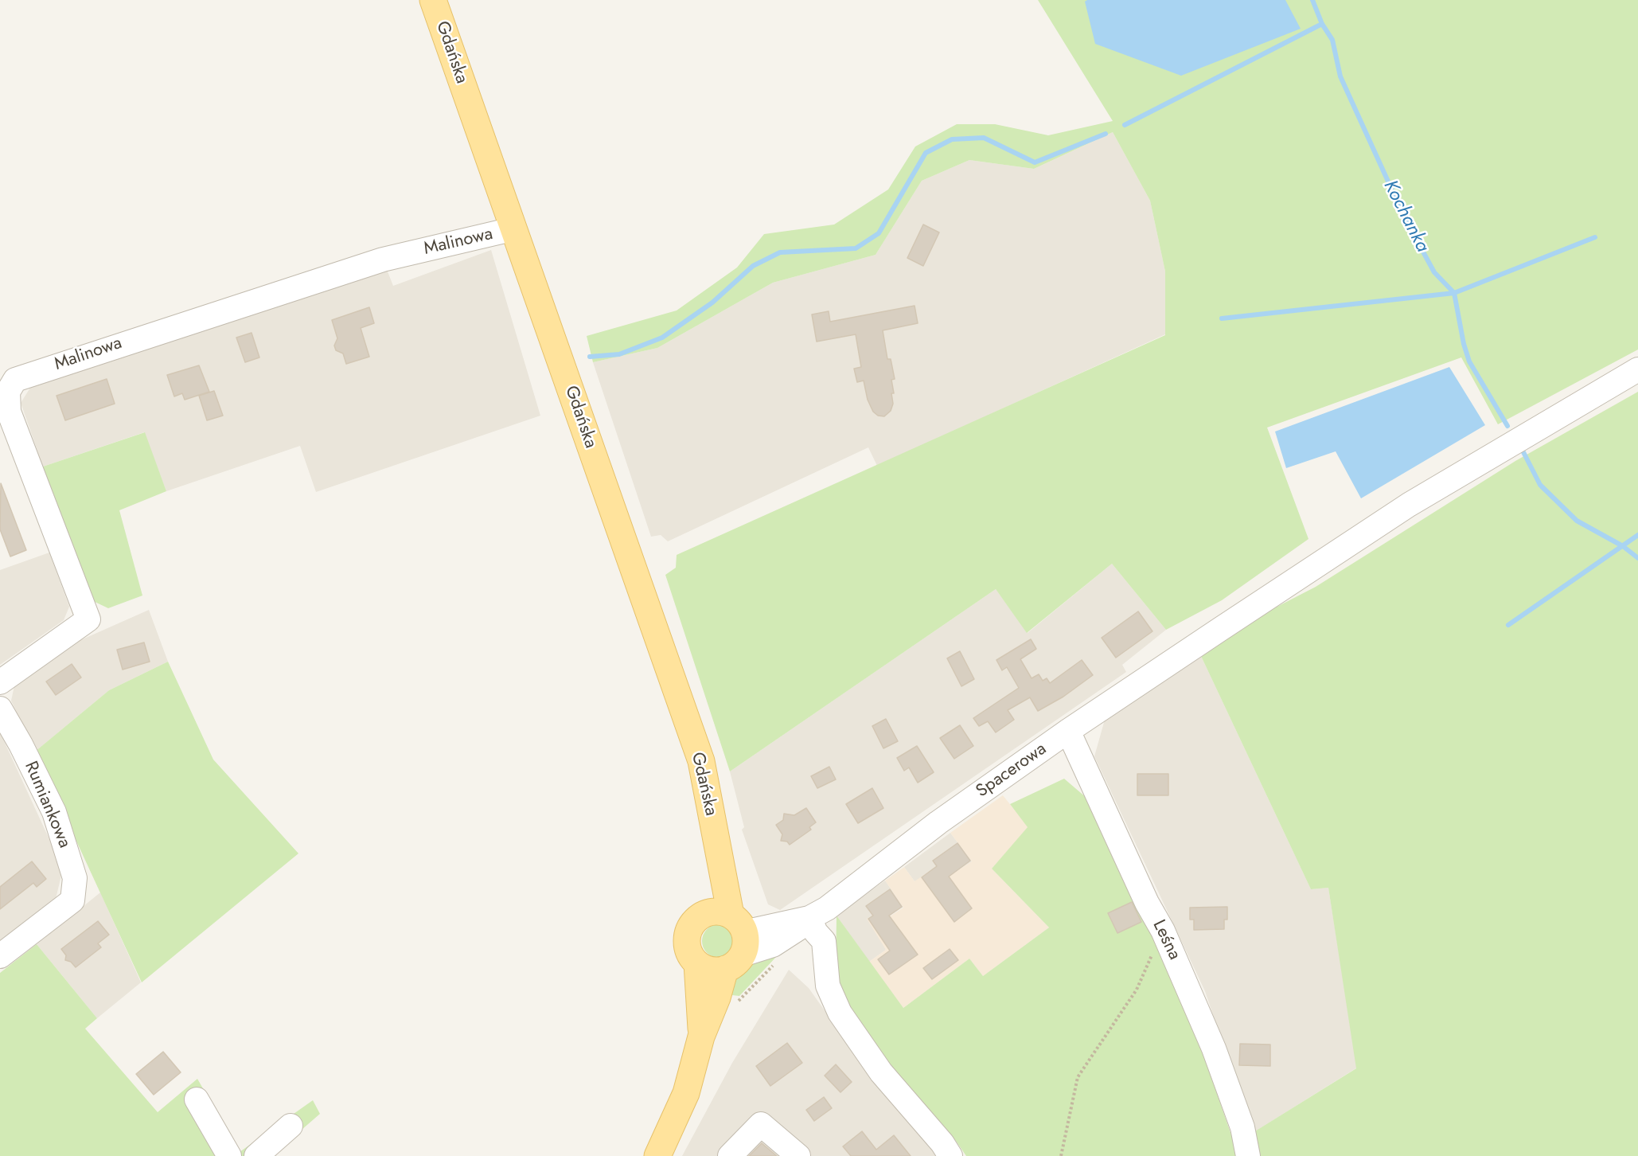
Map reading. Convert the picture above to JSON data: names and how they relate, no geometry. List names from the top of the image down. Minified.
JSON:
{"streets":{"main road":["Gdańska"],"street":["Malinowa","Spacerowa","Rumiankowa","Leśna"]},"crossings":[["Gdańska","Malinowa"],["Gdańska","Spacerowa"],["Spacerowa","Leśna"]],"water":["Kochanka"]}
